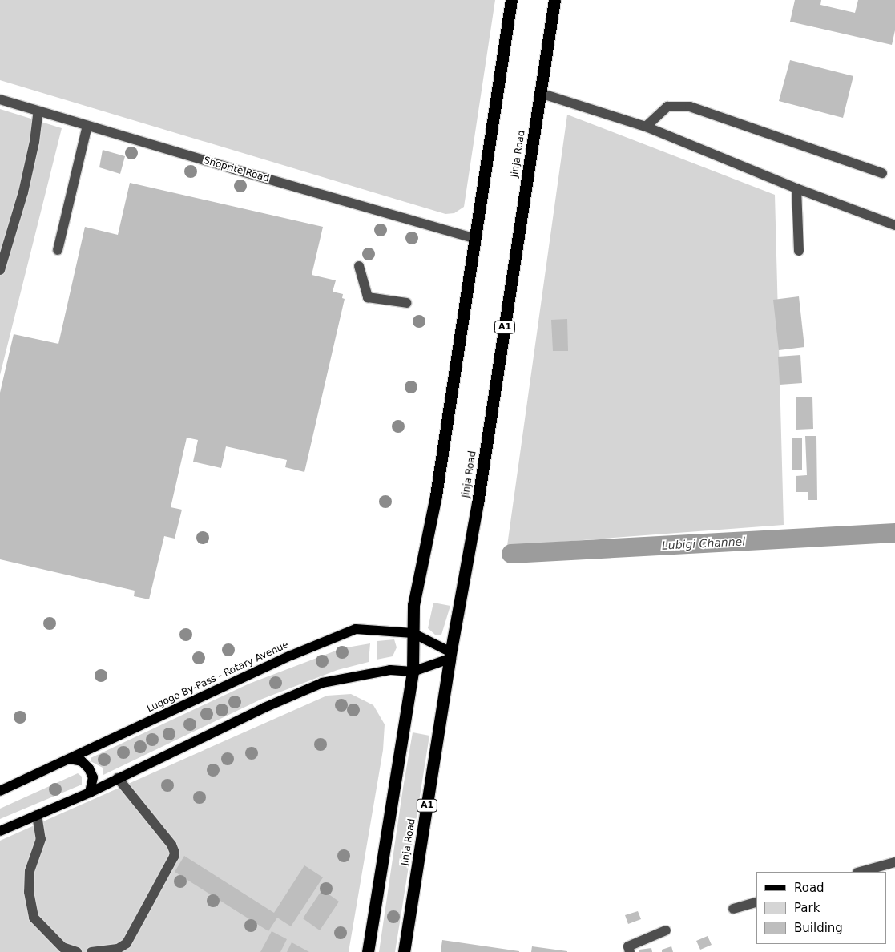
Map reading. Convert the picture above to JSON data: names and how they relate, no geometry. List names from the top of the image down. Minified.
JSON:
{"streets":{"highway":["Jinja Road","A1"],"main road":["Lugogo By-Pass - Rotary Avenue"],"street":["Shoprite Road"]},"crossings":[["Jinja Road","Lugogo By-Pass - Rotary Avenue"]],"water":["Lubigi Channel"],"legend":["Road","Park","Building"]}
